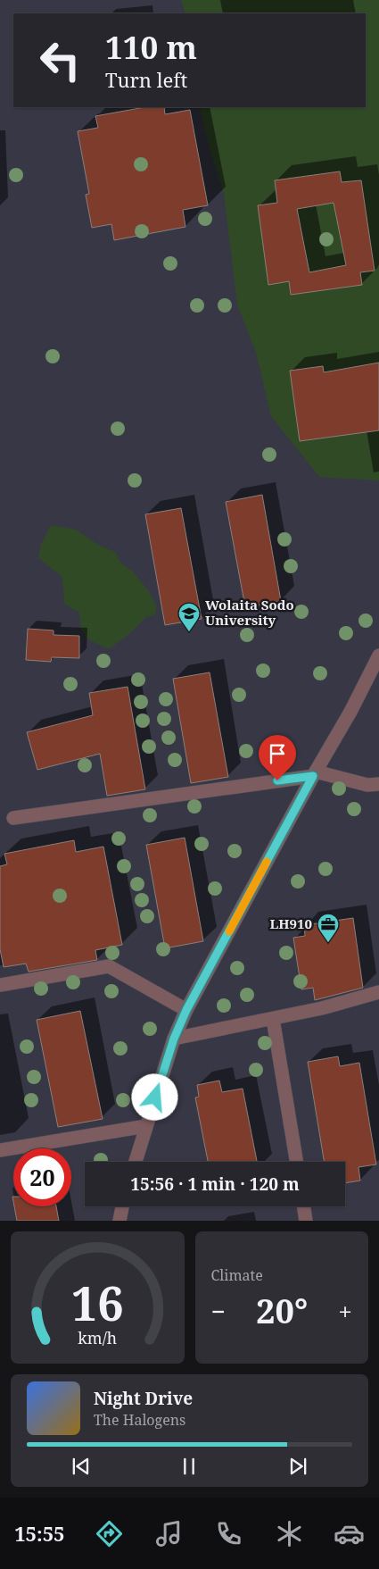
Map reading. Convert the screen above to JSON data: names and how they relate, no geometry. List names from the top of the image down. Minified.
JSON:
{"places":{"school or university":["Wolaita Sodo University"],"office":["LH910"]},"page":{"turn":["110 m","Turn left"],"limit":"20","trip":"15:56 · 1 min · 120 m","tile":"Climate","heat":["−","20°","+"],"song":["Night Drive","The Halogens"],"tabs":"15:55","gauge":["16","km/h"]}}
